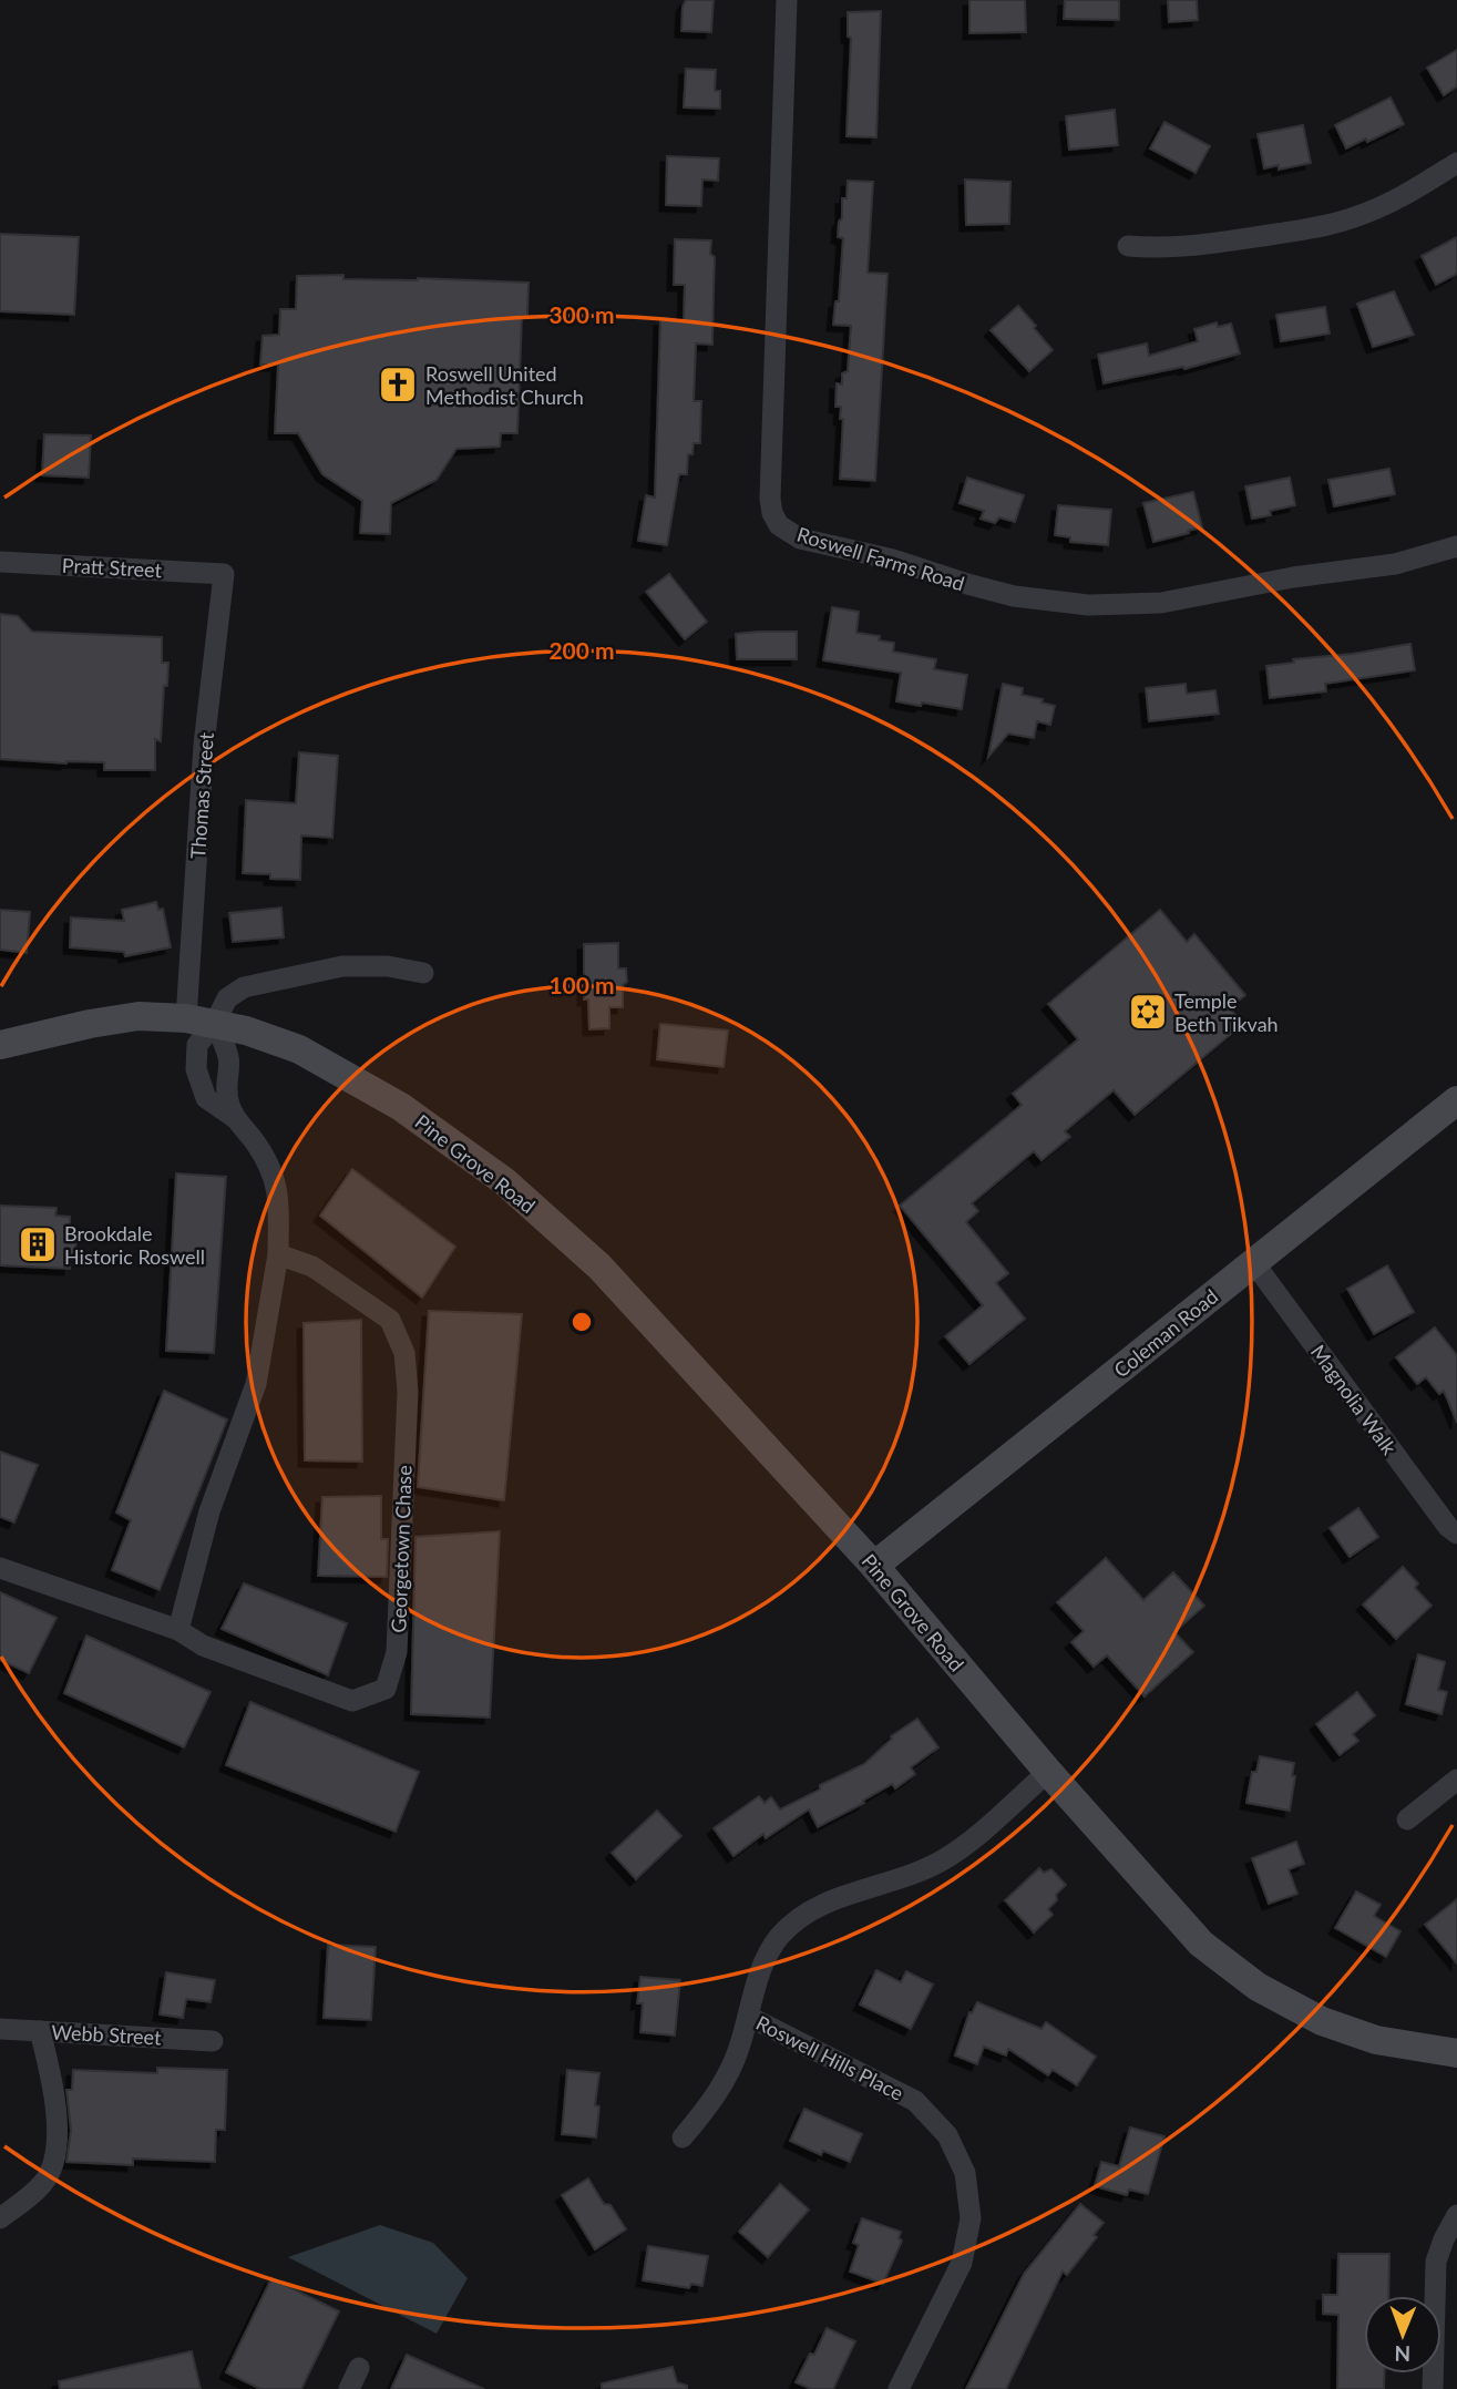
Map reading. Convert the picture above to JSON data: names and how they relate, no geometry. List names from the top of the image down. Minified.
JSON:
{"streets":{"main road":["Pine Grove Road","Coleman Road"],"street":["Roswell Farms Road","Pratt Street","Thomas Street","Magnolia Walk","Georgetown Chase","Webb Street","Roswell Hills Place"]},"crossings":[["Pratt Street","Thomas Street"],["Thomas Street","Pine Grove Road"],["Pine Grove Road","Coleman Road"],["Coleman Road","Magnolia Walk"]],"places":{"church":["Roswell United Methodist Church"],"synagogue":["Temple Beth Tikvah"],"building":["Brookdale Historic Roswell"]},"north":"bottom","rings":["300 m","200 m","100 m"]}
